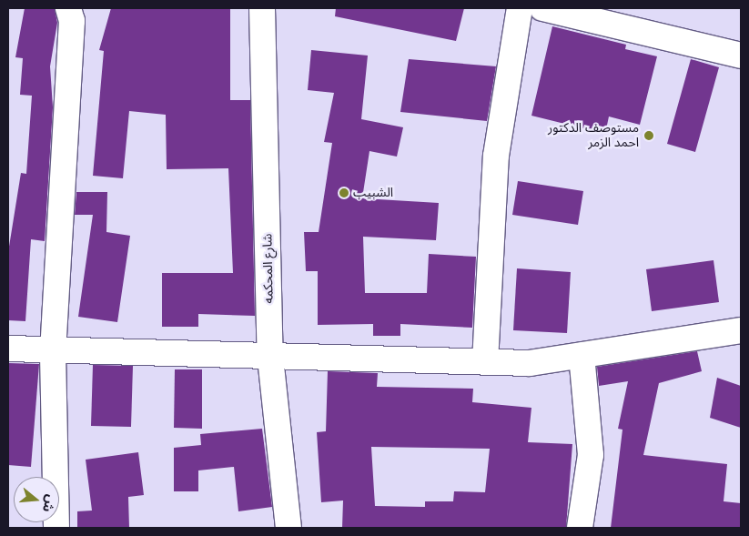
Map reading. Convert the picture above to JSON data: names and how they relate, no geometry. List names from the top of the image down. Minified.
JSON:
{"streets":{"street":["شارع المحكمه"]},"places":["مستوصف الدكتور احمد الزمر","الشبيب"],"north":"right"}
